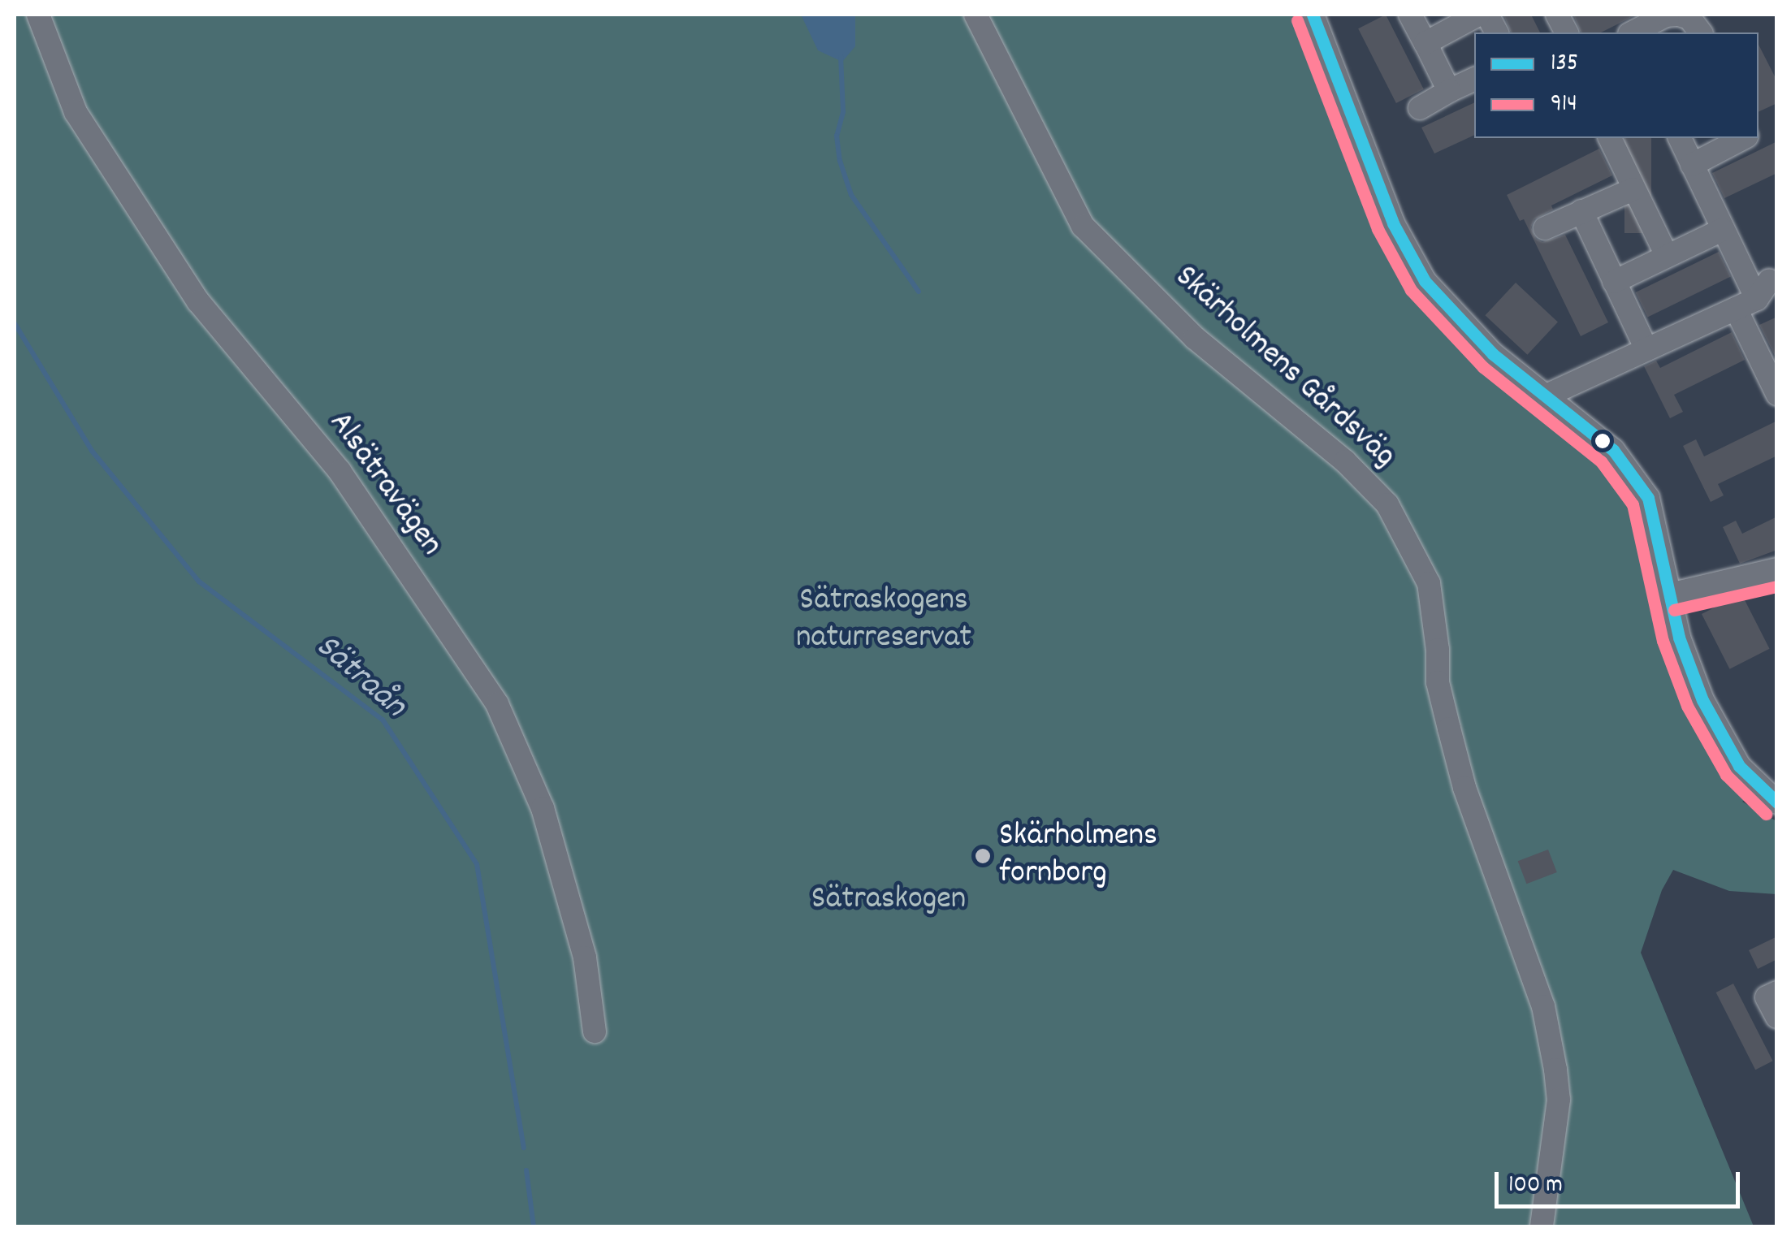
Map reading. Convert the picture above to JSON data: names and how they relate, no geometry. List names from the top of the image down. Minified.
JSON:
{"streets":{"street":["Skärholmens Gårdsväg","Alsätravägen"]},"water":["Sätraån"],"parks":["Sätraskogens naturreservat","Sätraskogen"],"places":["Skärholmens fornborg"],"lines":["transit line 135","transit line 914"],"legend":["135","914"],"scale_bar":"100 m"}
